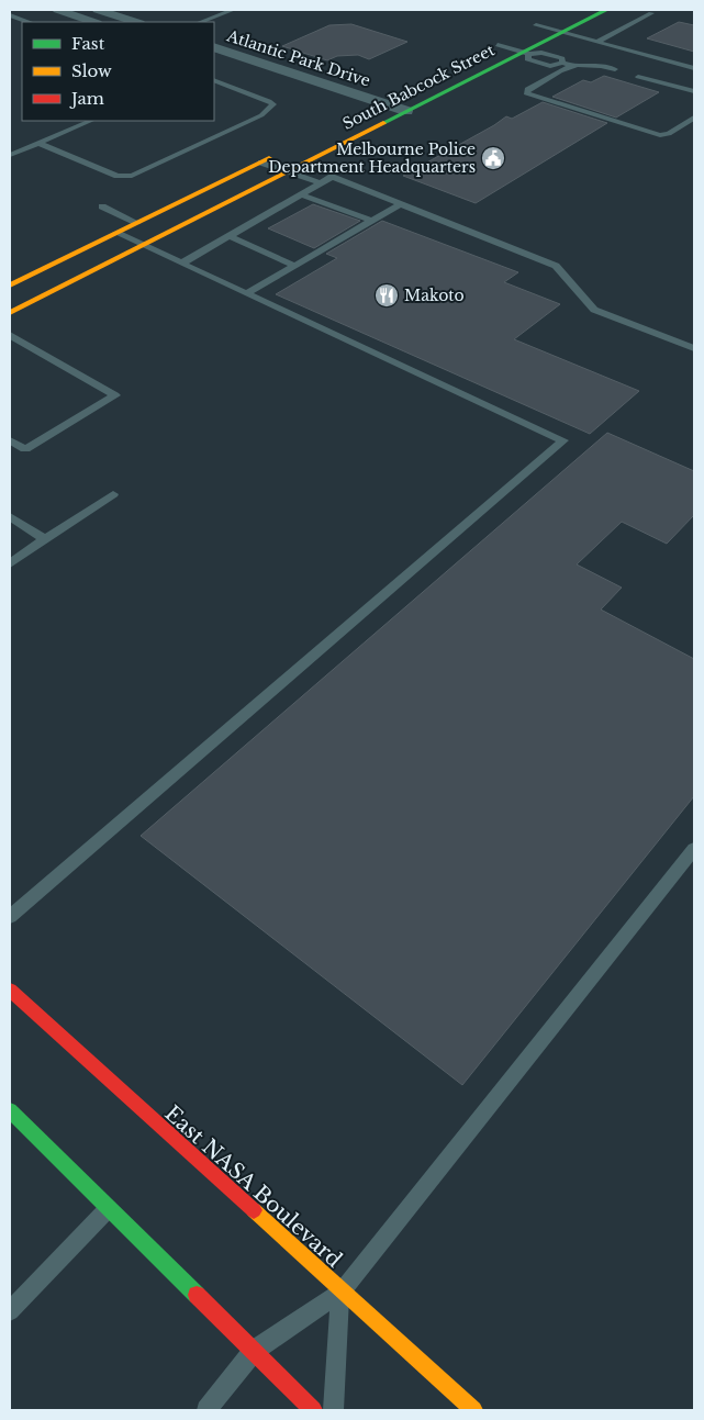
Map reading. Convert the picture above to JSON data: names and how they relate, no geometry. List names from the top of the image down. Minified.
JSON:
{"streets":{"main road":["South Babcock Street","East NASA Boulevard"],"street":["Atlantic Park Drive"]},"crossings":[["Atlantic Park Drive","South Babcock Street"]],"places":{"public building":["Melbourne Police Department Headquarters"],"restaurant":["Makoto"]},"legend":["Fast","Slow","Jam"]}
